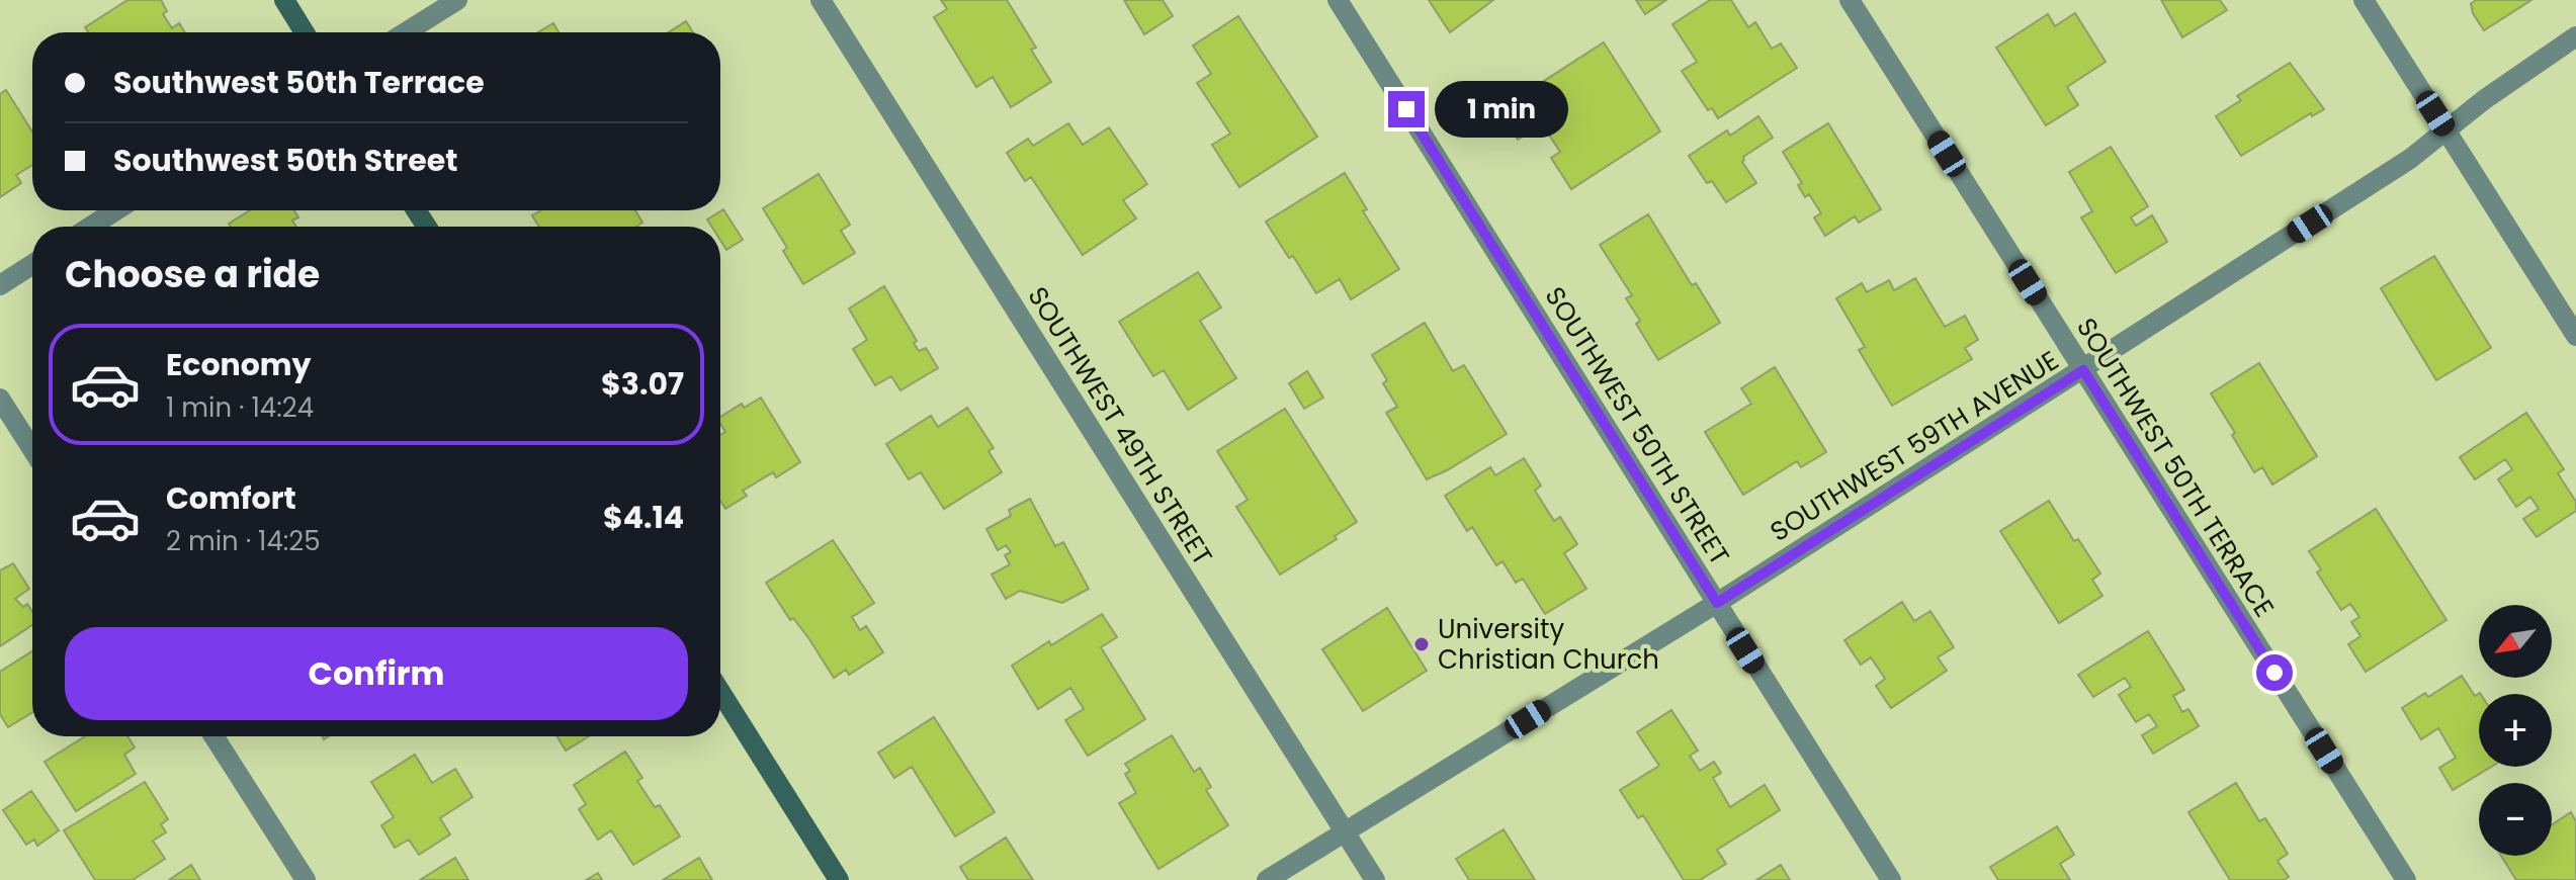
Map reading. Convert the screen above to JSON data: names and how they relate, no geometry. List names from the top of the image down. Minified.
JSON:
{"streets":{"street":["SOUTHWEST 49TH STREET","SOUTHWEST 50TH STREET","SOUTHWEST 59TH AVENUE","SOUTHWEST 50TH TERRACE"]},"crossings":[["SOUTHWEST 49TH STREET","SOUTHWEST 59TH AVENUE"],["SOUTHWEST 50TH STREET","SOUTHWEST 59TH AVENUE"],["SOUTHWEST 59TH AVENUE","SOUTHWEST 50TH TERRACE"]],"places":["University Christian Church"],"north":"bottom left","page":{"banner":["Southwest 50th Terrace","Southwest 50th Street"],"bubble":"1 min","heading":"Choose a ride","list":[{"name":"Economy","note":"1 min · 14:24","value":"$3.07"},{"name":"Comfort","note":"2 min · 14:25","value":"$4.14"}],"map_buttons":["+","−"],"buttons":"Confirm"}}
